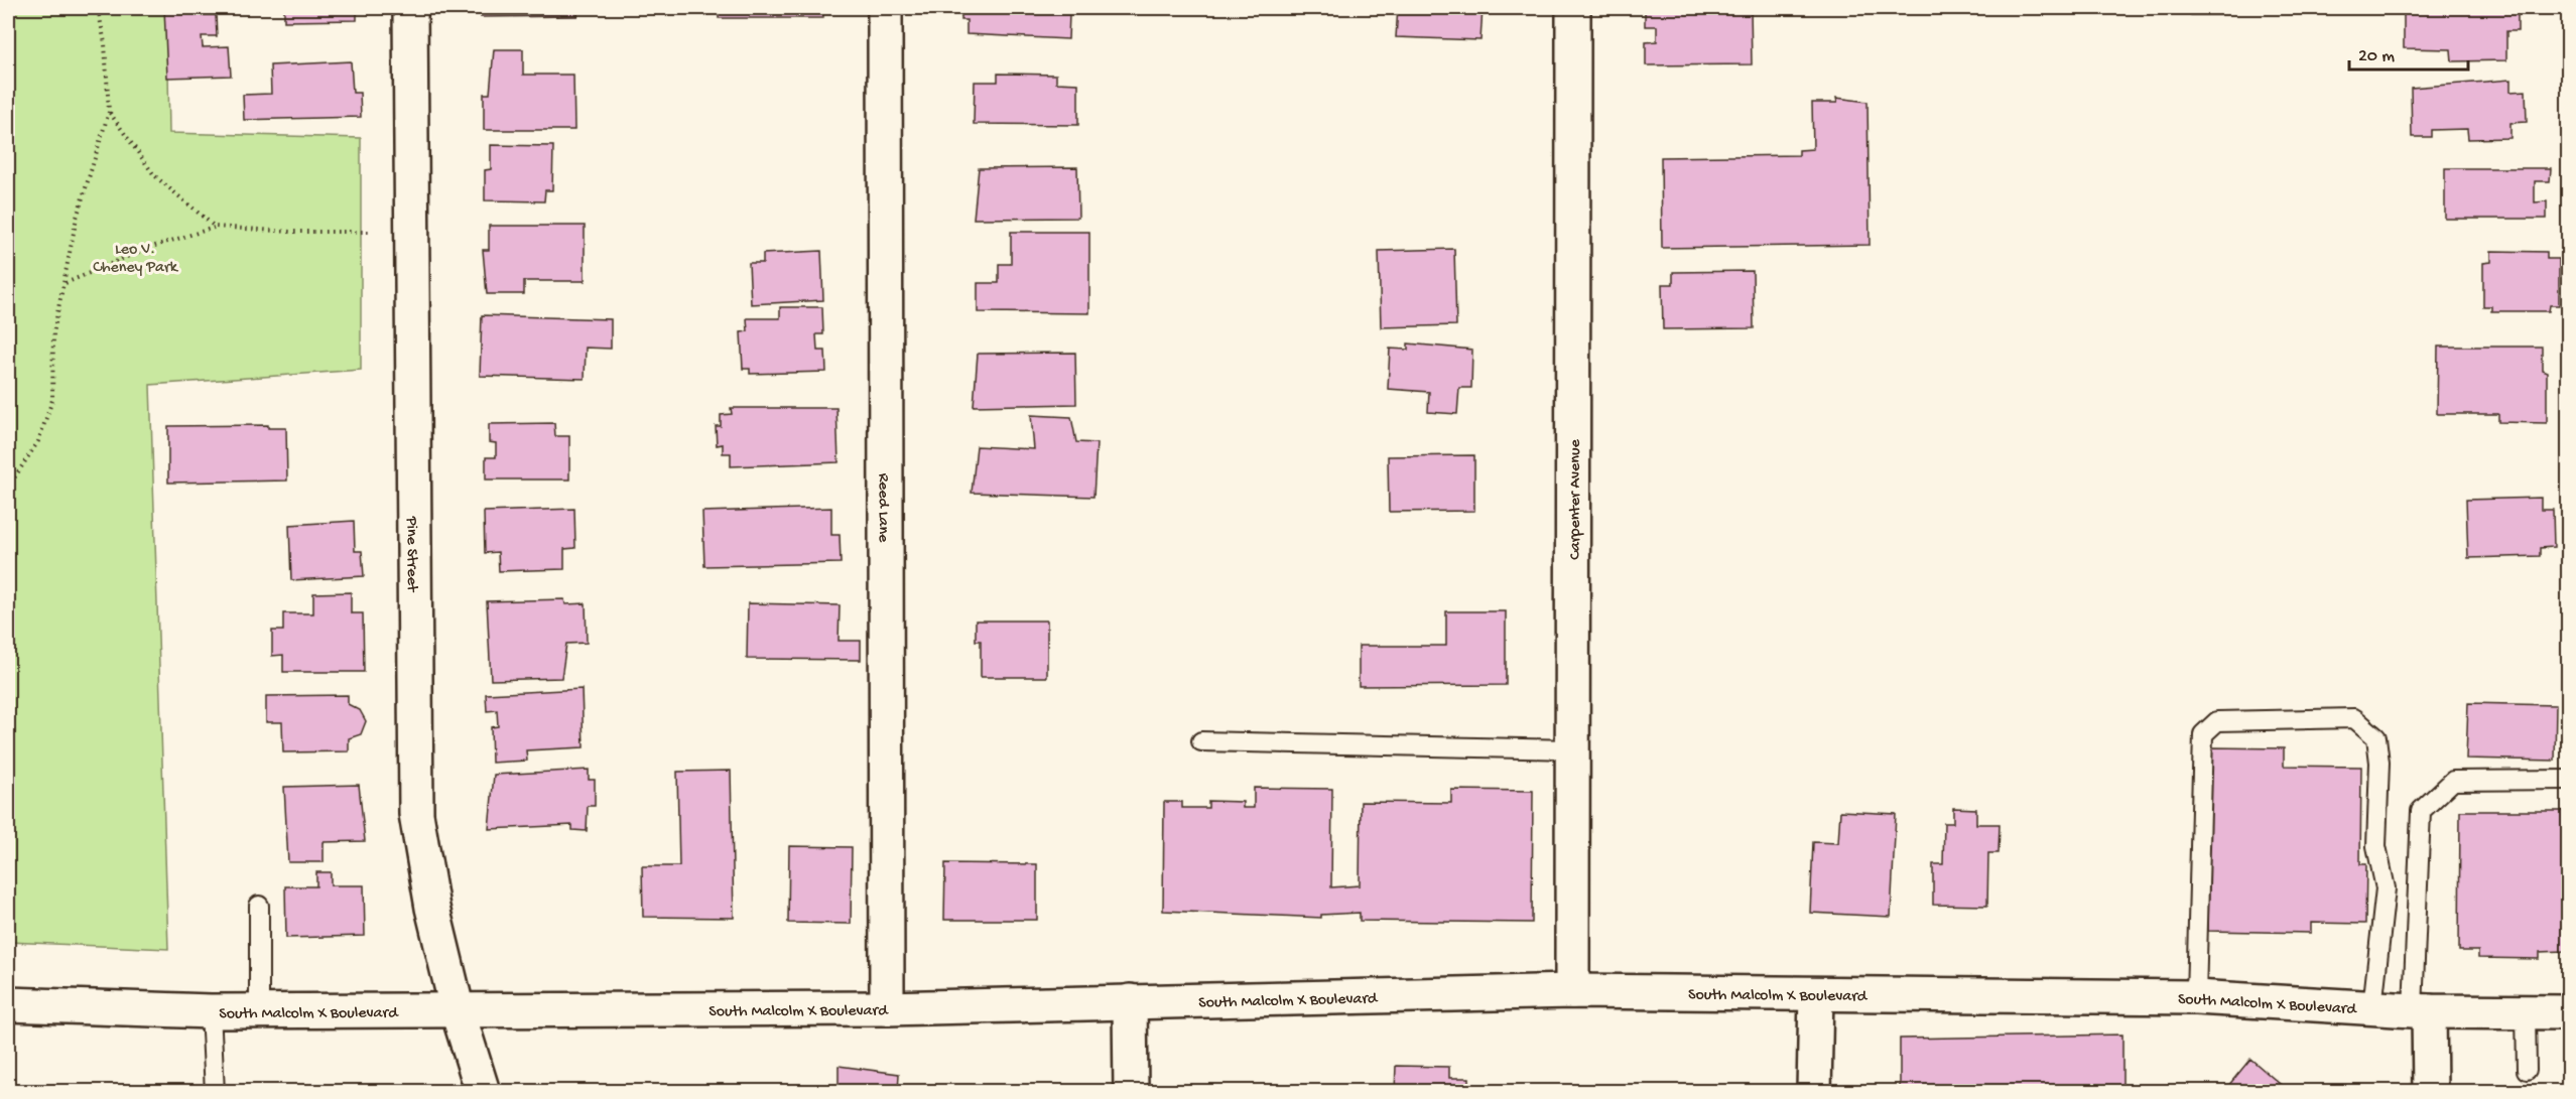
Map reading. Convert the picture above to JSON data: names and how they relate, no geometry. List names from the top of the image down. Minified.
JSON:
{"streets":{"street":["Carpenter Avenue","Reed Lane","Pine Street","South Malcolm X Boulevard"]},"crossings":[["Carpenter Avenue","South Malcolm X Boulevard"],["Reed Lane","South Malcolm X Boulevard"],["Pine Street","South Malcolm X Boulevard"]],"parks":["Leo V. Cheney Park"],"scale_bar":"20 m"}
